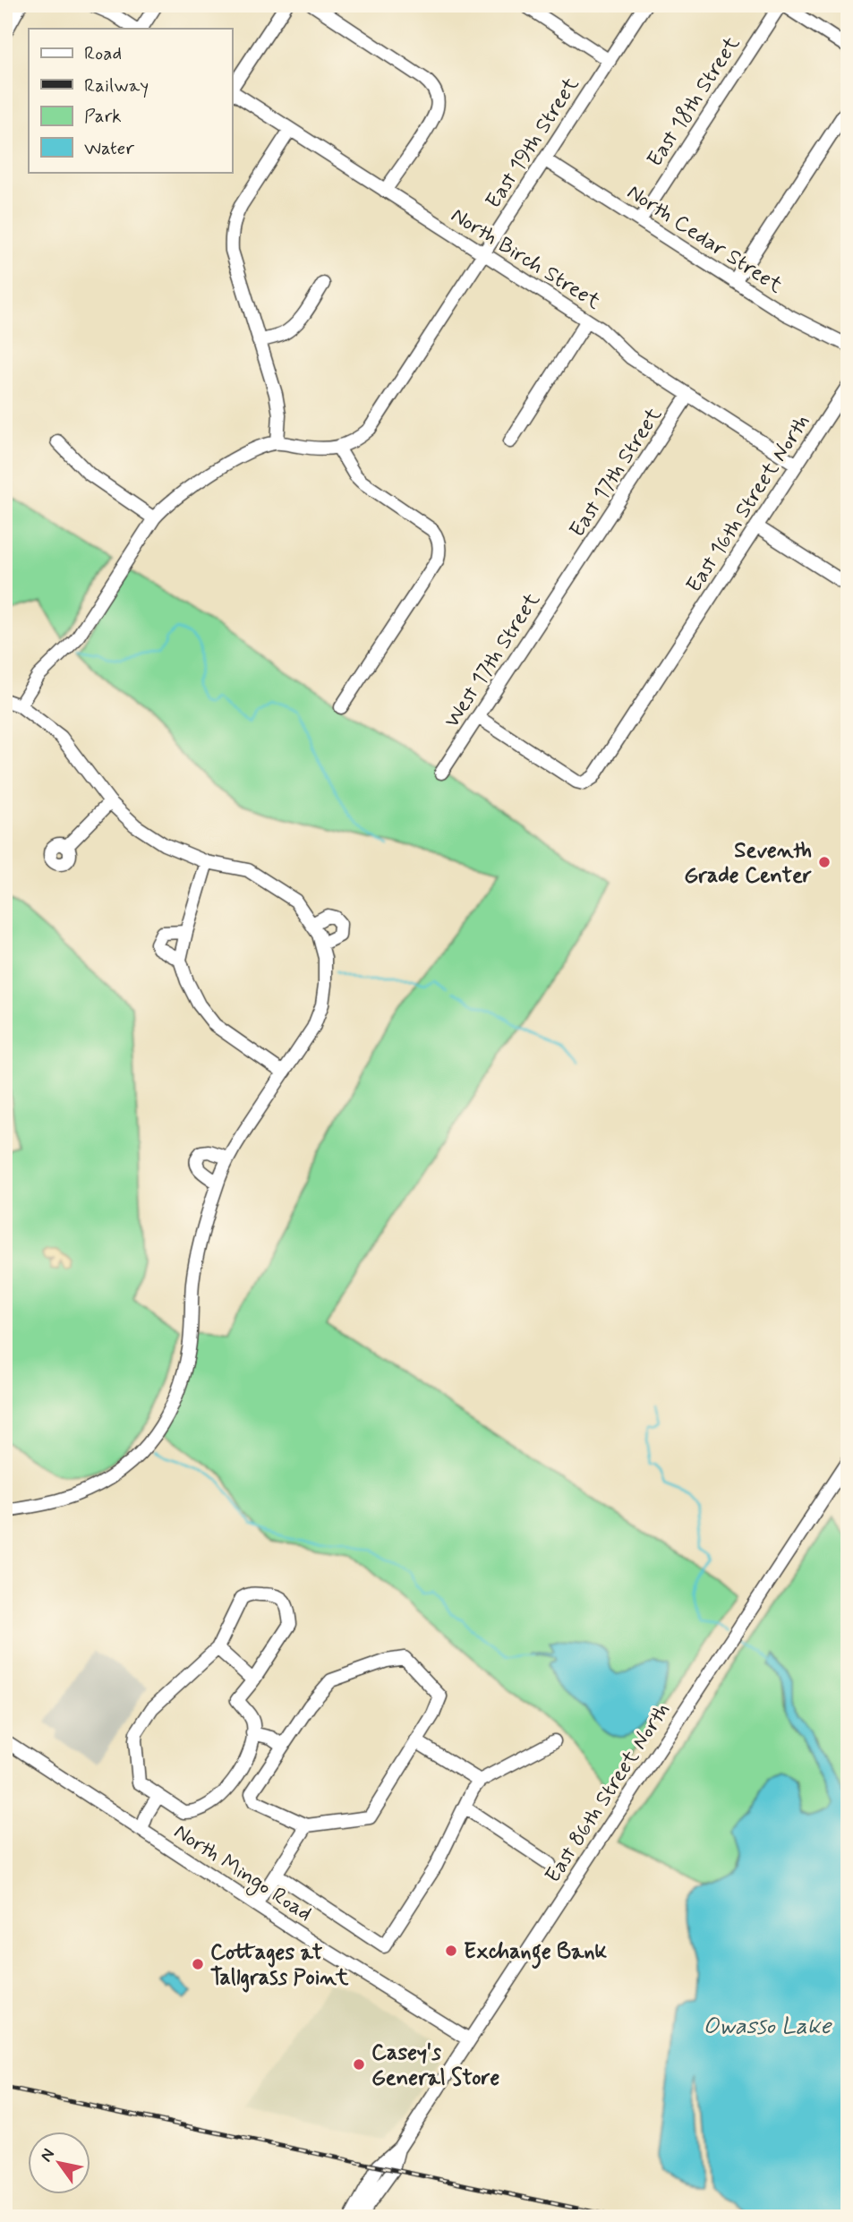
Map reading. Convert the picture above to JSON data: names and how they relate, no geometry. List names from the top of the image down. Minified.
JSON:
{"streets":{"street":["East 18th Street","East 19th Street","North Cedar Street","North Birch Street","East 17th Street","East 16th Street North","West 17th Street","East 86th Street North","North Mingo Road"]},"crossings":[["East 18th Street","North Cedar Street"],["East 19th Street","North Cedar Street"],["East 19th Street","North Birch Street"],["North Birch Street","East 17th Street"],["North Birch Street","East 16th Street North"],["East 17th Street","West 17th Street"],["East 16th Street North","West 17th Street"],["East 86th Street North","North Mingo Road"]],"water":["Owasso Lake"],"places":["Seventh Grade Center","Exchange Bank","Cottages at Tallgrass Point","Casey's General Store"],"legend":["Road","Railway","Park","Water"],"north":"top left"}
